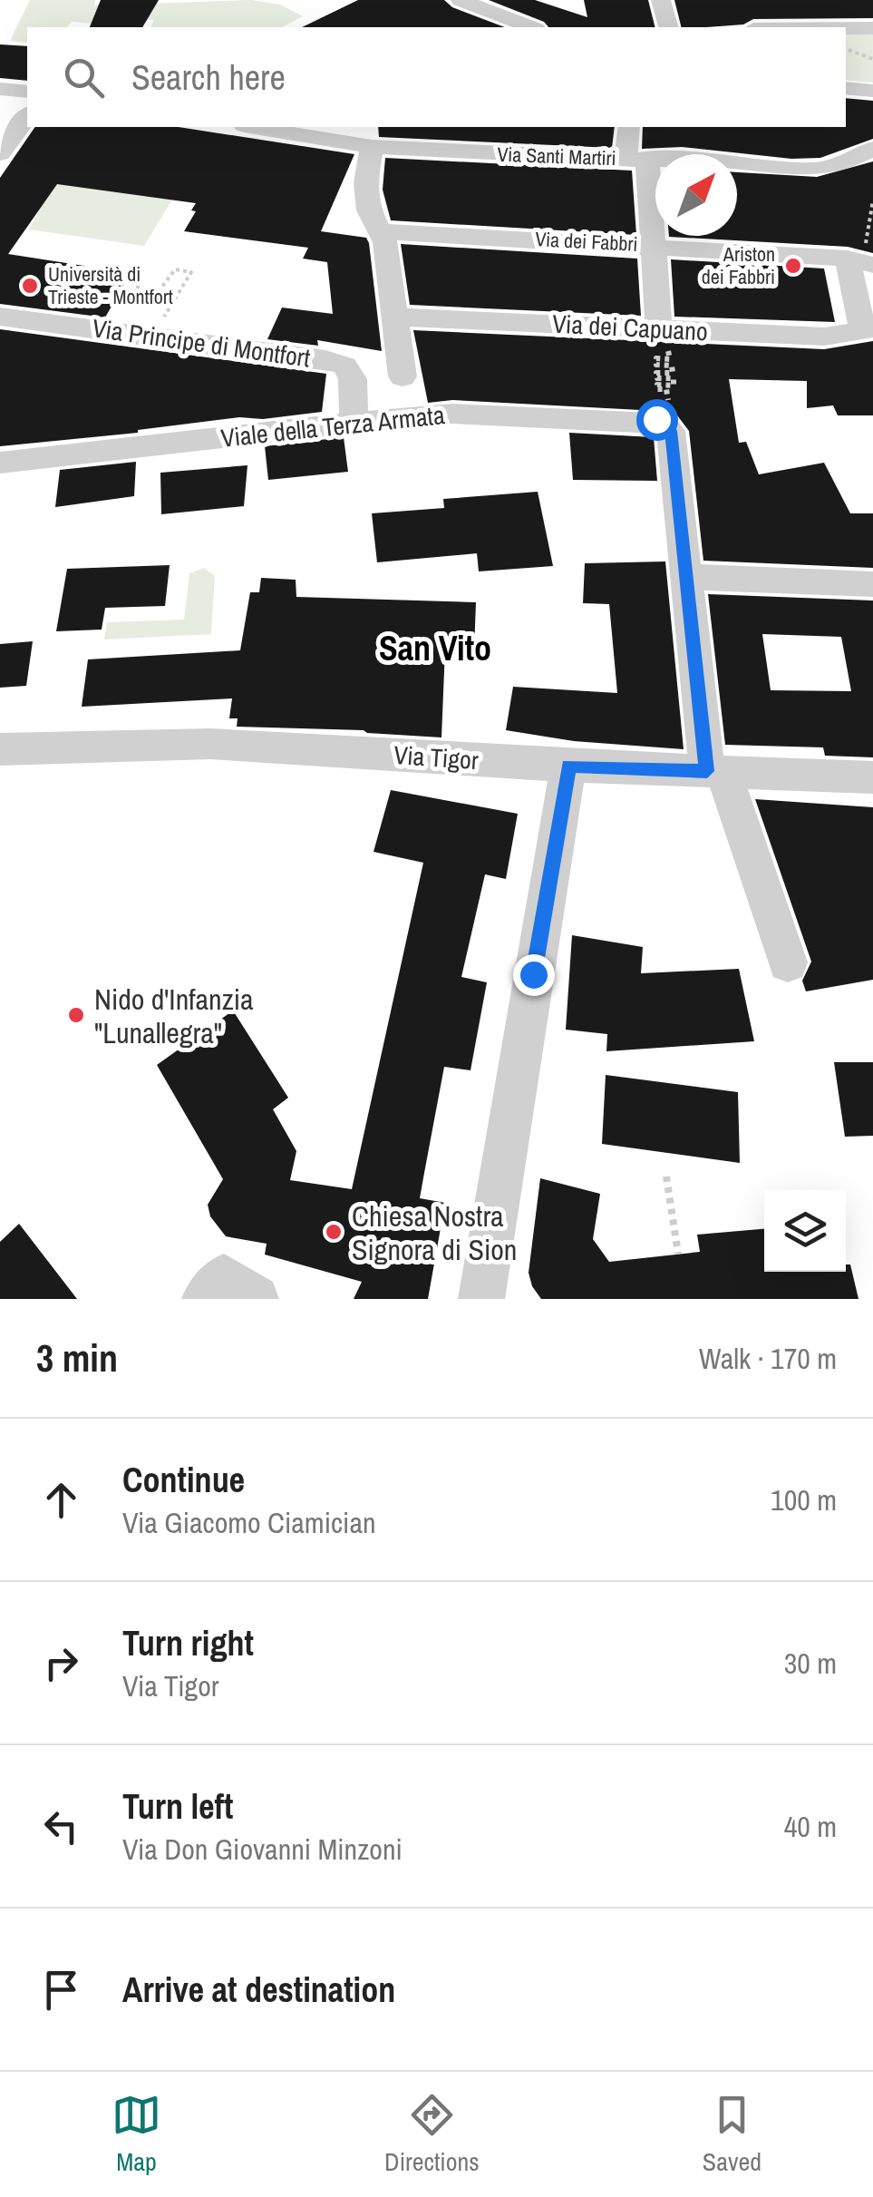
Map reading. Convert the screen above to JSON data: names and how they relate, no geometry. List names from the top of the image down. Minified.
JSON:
{"streets":{"street":["Via Santi Martiri","Via dei Fabbri","Via dei Capuano","Via Principe di Montfort","Viale della Terza Armata","Via Tigor"]},"crossings":[["Via Principe di Montfort","Viale della Terza Armata"]],"districts":["San Vito"],"places":["Ariston dei Fabbri","Università di Trieste - Montfort","Nido d'Infanzia \"Lunallegra\"","Chiesa Nostra Signora di Sion"],"north":"top right","page":{"search":"Search here","heading":["3 min","Walk · 170 m"],"list":[["Continue","Via Giacomo Ciamician","100 m"],["Turn right","Via Tigor","30 m"],["Turn left","Via Don Giovanni Minzoni","40 m"],"Arrive at destination"],"nav":["Map","Directions","Saved"]}}
